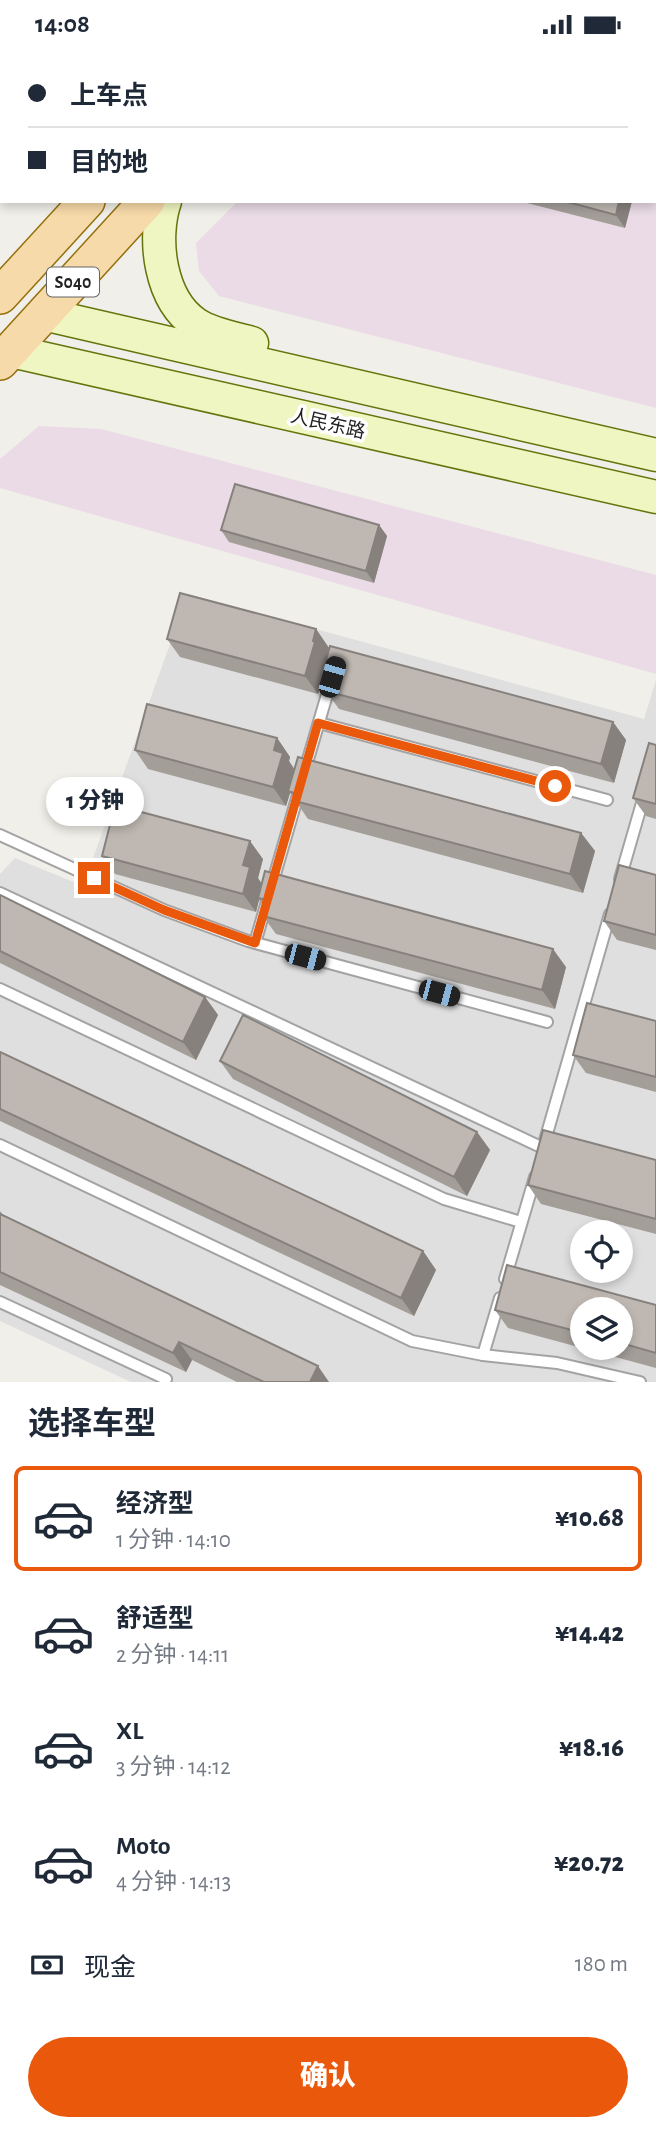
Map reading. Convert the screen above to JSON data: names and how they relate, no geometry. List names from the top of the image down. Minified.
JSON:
{"streets":{"main road":["S040","人民东路"]},"crossings":[["S040","人民东路"]],"page":{"status":"14:08","banner":["上车点","目的地"],"bubble":"1 分钟","heading":"选择车型","list":[{"name":"经济型","note":"1 分钟 · 14:10","value":"¥10.68"},{"name":"舒适型","note":"2 分钟 · 14:11","value":"¥14.42"},{"name":"XL","note":"3 分钟 · 14:12","value":"¥18.16"},{"name":"Moto","note":"4 分钟 · 14:13","value":"¥20.72"}],"pay":["现金","180 m"],"buttons":"确认"}}
